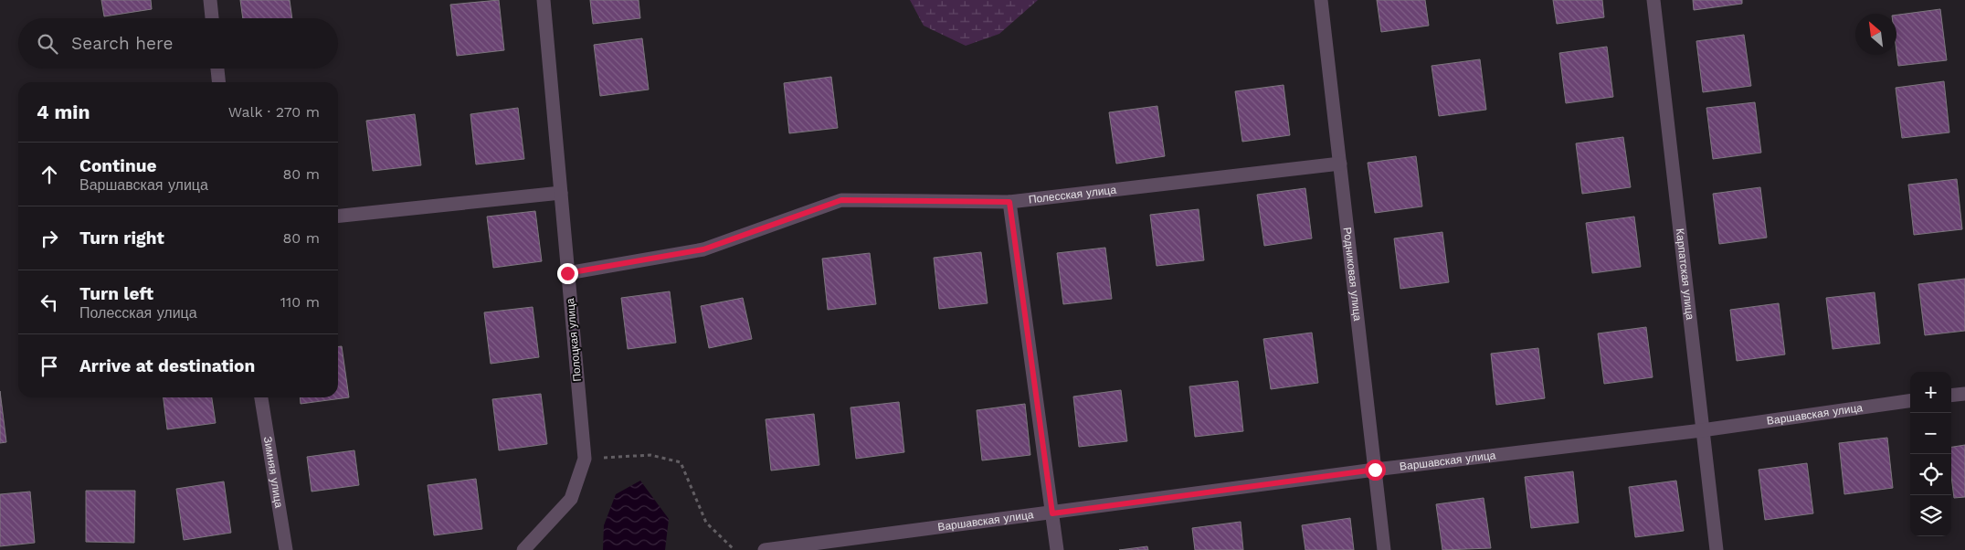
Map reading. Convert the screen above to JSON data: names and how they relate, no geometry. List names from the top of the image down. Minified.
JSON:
{"streets":{"street":["Полесская улица","Родниковая улица","Карпатская улица","Полоцкая улица","Варшавская улица","Зимняя улица"]},"crossings":[["Полесская улица","Родниковая улица"],["Полесская улица","Полоцкая улица"],["Родниковая улица","Варшавская улица"],["Карпатская улица","Варшавская улица"]],"north":"top left","page":{"search":"Search here","heading":["4 min","Walk · 270 m"],"list":[["Continue","Варшавская улица","80 m"],["Turn right","80 m"],["Turn left","Полесская улица","110 m"],"Arrive at destination"],"map_buttons":["+","−"]}}
